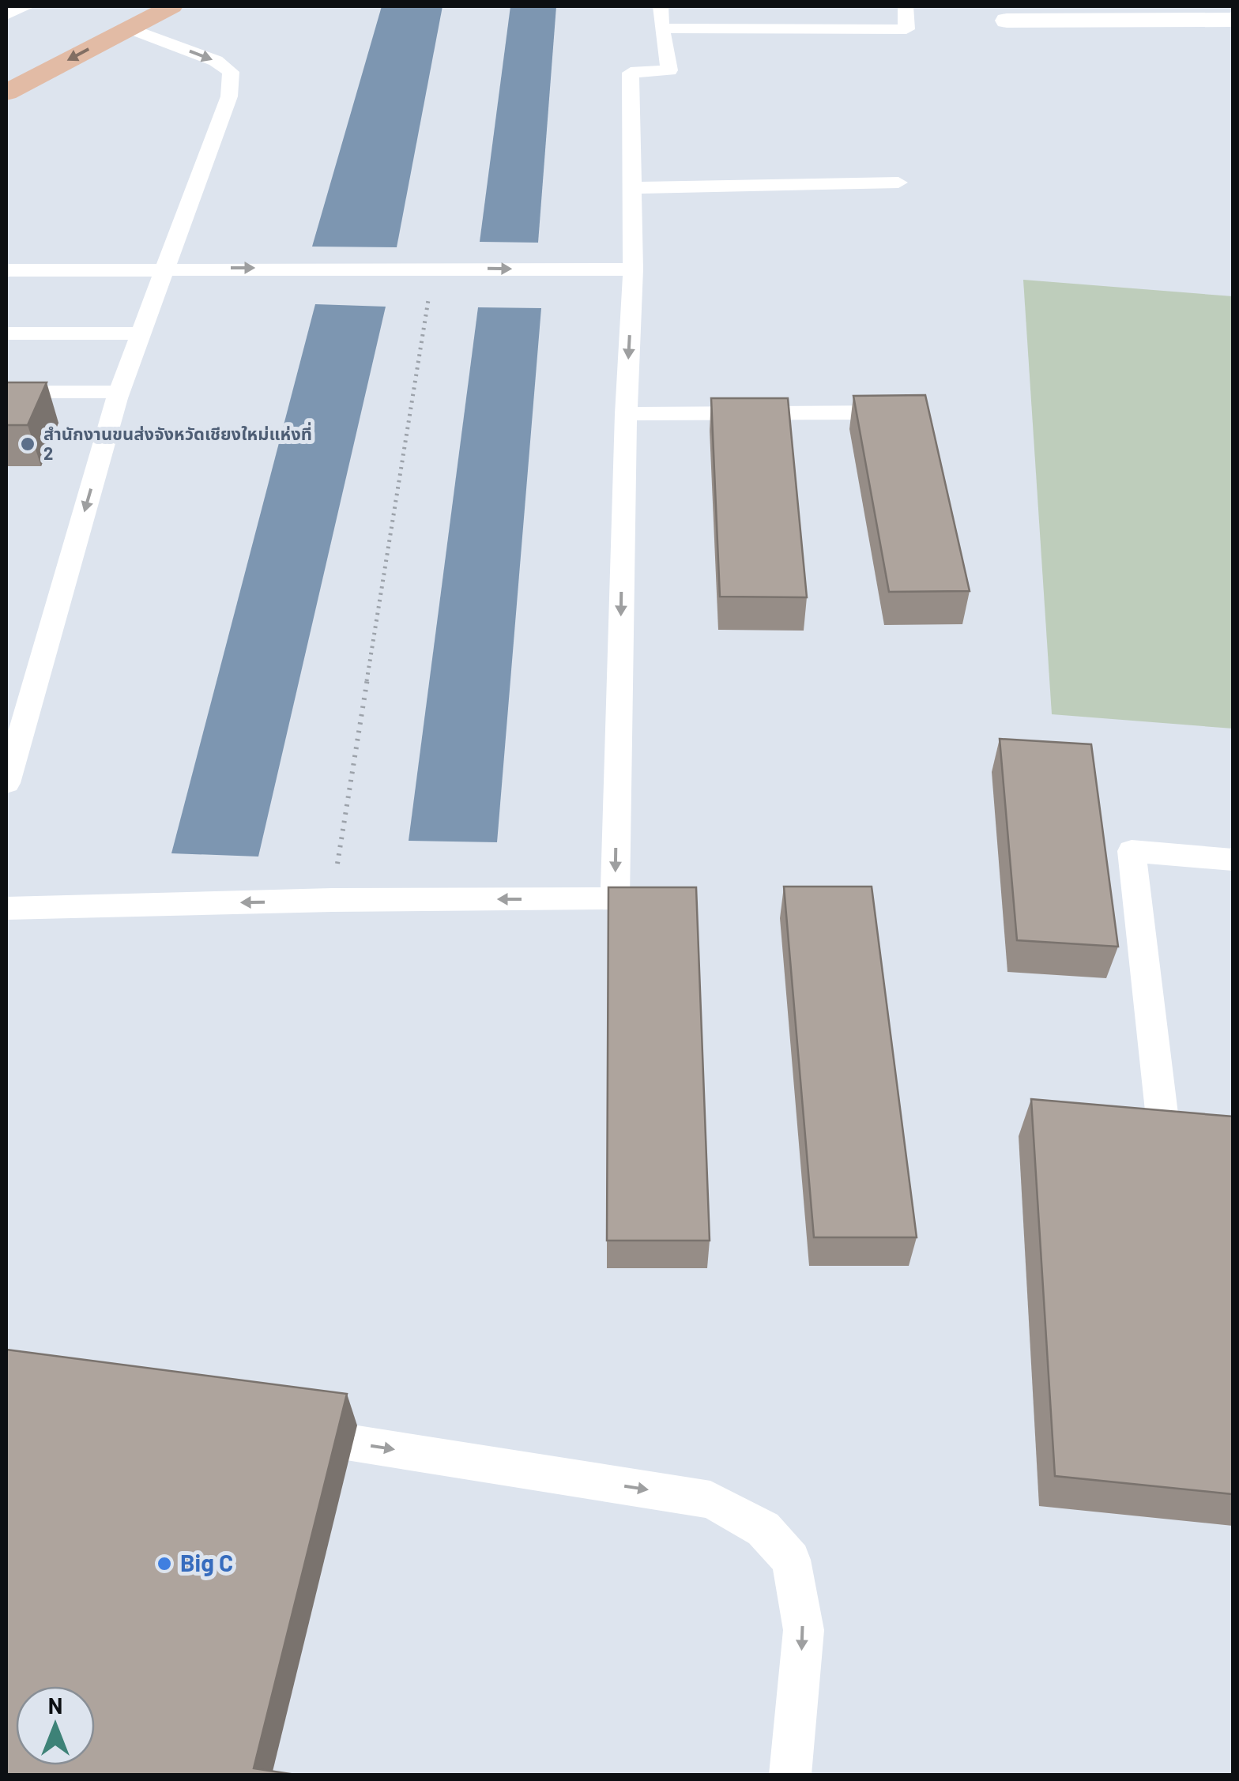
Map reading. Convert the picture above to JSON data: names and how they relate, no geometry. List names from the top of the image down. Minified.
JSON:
{"places":["สำนักงานขนส่งจังหวัดเชียงใหม่แห่งที่ 2","Big C"],"north":"top"}
